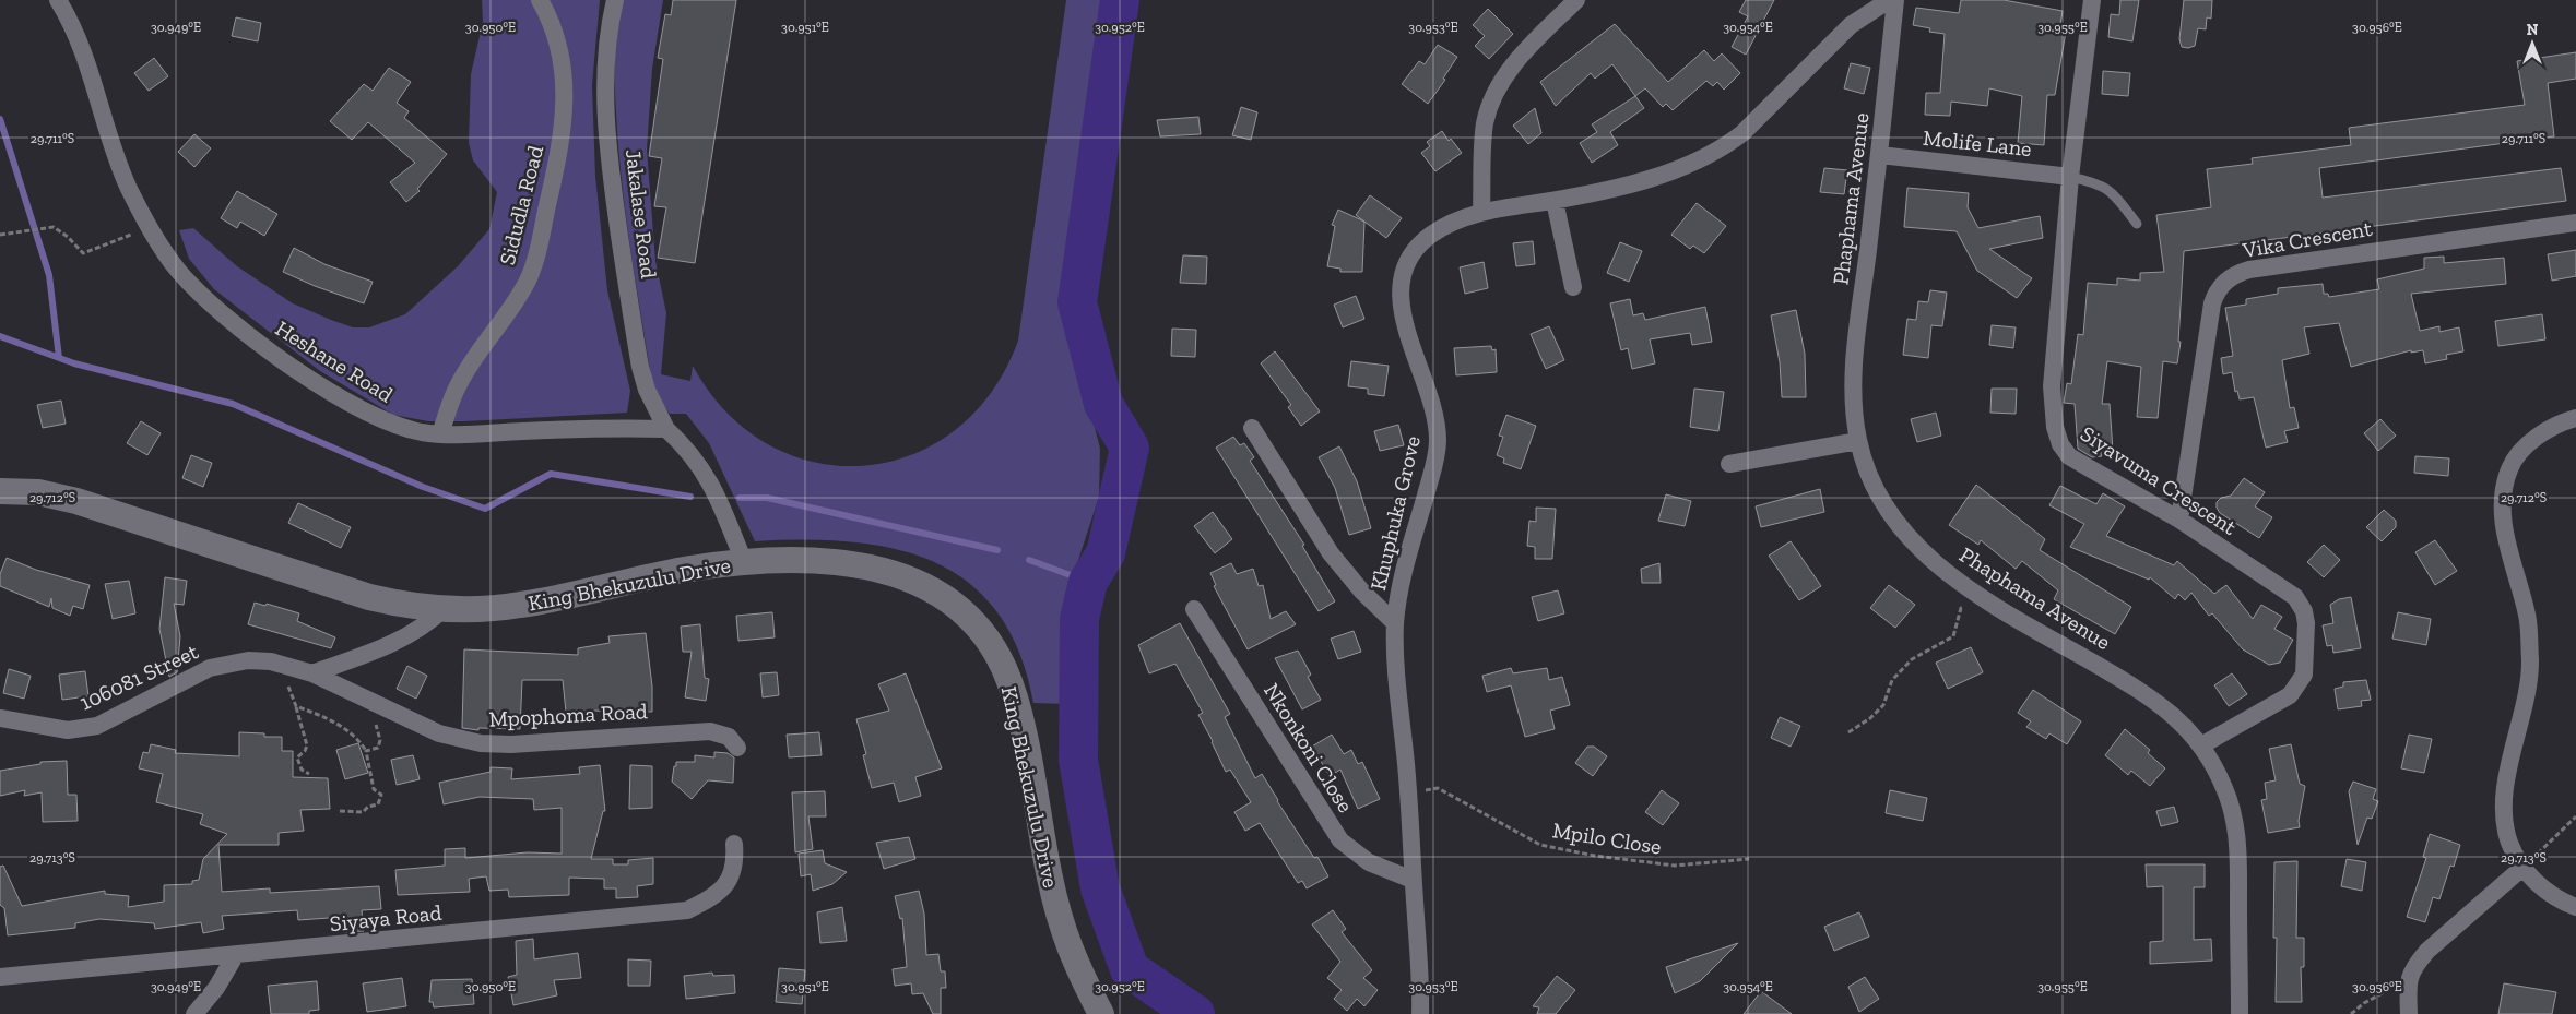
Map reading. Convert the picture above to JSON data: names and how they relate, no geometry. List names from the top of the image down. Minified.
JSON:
{"streets":{"street":["Molife Lane","Phaphama Avenue","Sidudla Road","Jakalase Road","Vika Crescent","Heshane Road","Siyavuma Crescent","Khuphuka Grove","King Bhekuzulu Drive","106081 Street","Mpophoma Road","Nkonkoni Close","Siyaya Road"],"path":["Mpilo Close"]},"crossings":[["Molife Lane","Phaphama Avenue"],["Molife Lane","Siyavuma Crescent"],["Phaphama Avenue","Siyavuma Crescent"],["Phaphama Avenue","Khuphuka Grove"],["Sidudla Road","Heshane Road"],["Jakalase Road","Heshane Road"],["Vika Crescent","Siyavuma Crescent"],["Khuphuka Grove","Nkonkoni Close"],["Khuphuka Grove","Mpilo Close"],["106081 Street","Mpophoma Road"]],"north":"top","coordinates":["30.949°E","30.950°E","30.951°E","30.952°E","30.953°E","30.954°E","30.955°E","30.956°E","29.711°S","29.712°S","29.713°S"]}
